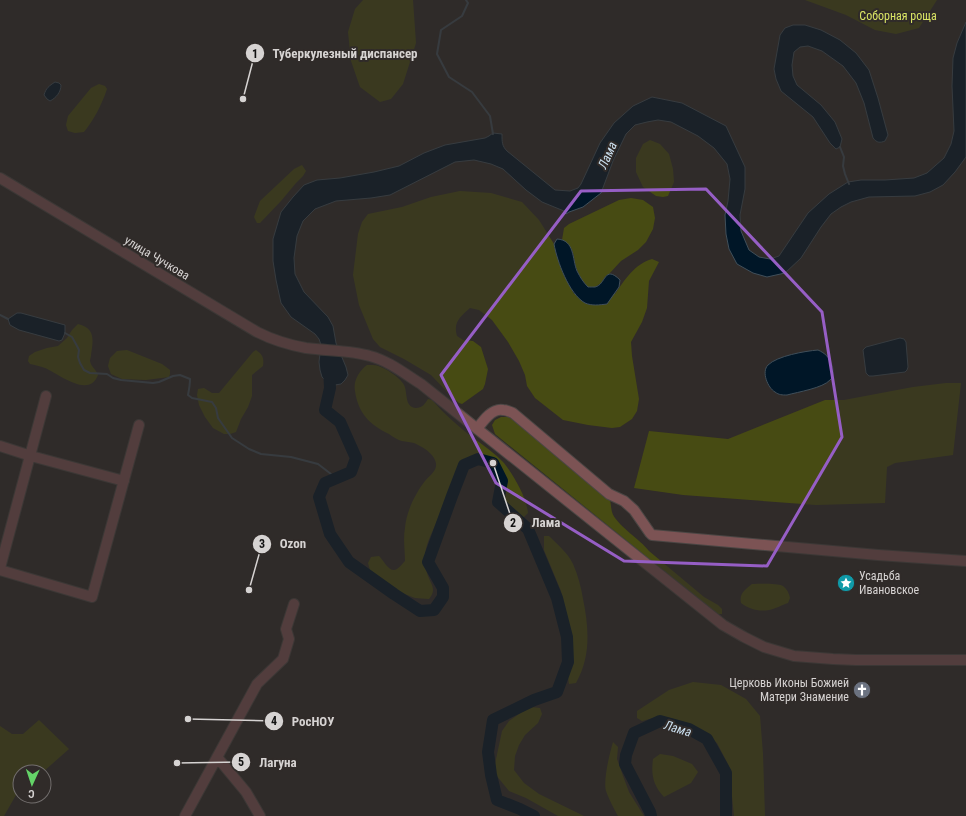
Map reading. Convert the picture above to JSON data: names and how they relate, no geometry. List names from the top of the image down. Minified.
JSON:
{"streets":{"street":["улица Чучкова"]},"water":["Лама"],"parks":["Соборная роща"],"places":{"other":["Туберкулезный диспансер","Лама","Ozon","РосНОУ","Лагуна"],"place":["Усадьба Ивановское"],"church":["Церковь Иконы Божией Матери Знамение"]},"north":"bottom"}
